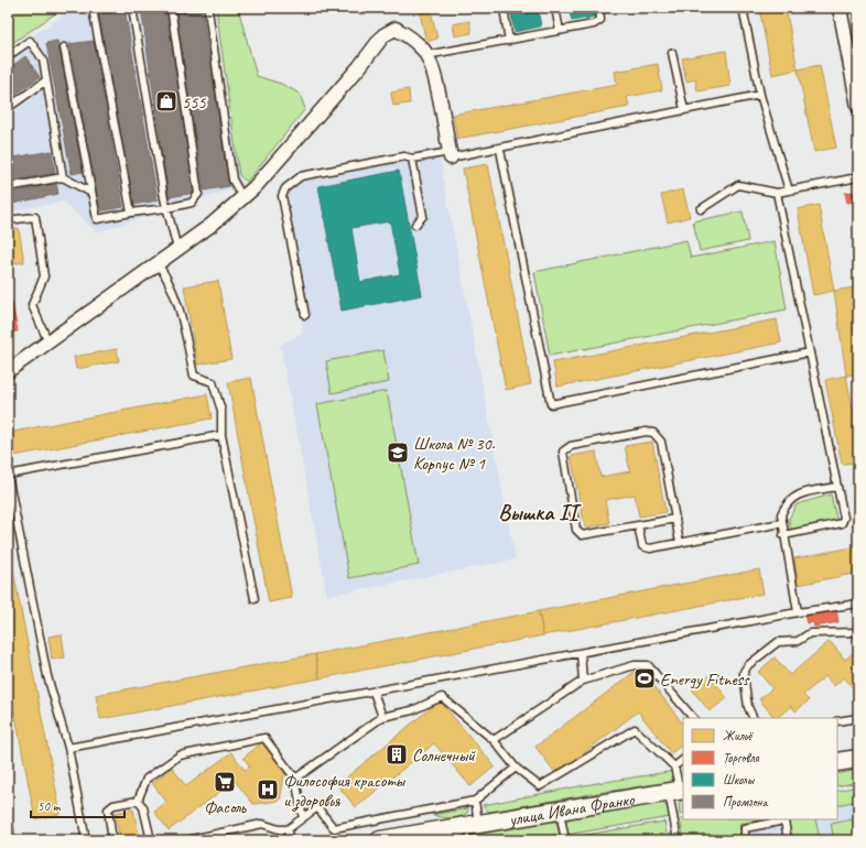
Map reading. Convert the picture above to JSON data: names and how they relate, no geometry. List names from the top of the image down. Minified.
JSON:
{"streets":{"street":["улица Ивана Франко"]},"districts":["Вышка II"],"places":{"shop":["555"],"school or university":["Школа № 30. Корпус № 1"],"sports":["Energy Fitness"],"building":["Солнечный"],"supermarket":["Фасоль"],"hospital":["Философия красоты и здоровья"]},"legend":["Жильё","Торговля","Школы","Промзона"],"scale_bar":"50 m"}
